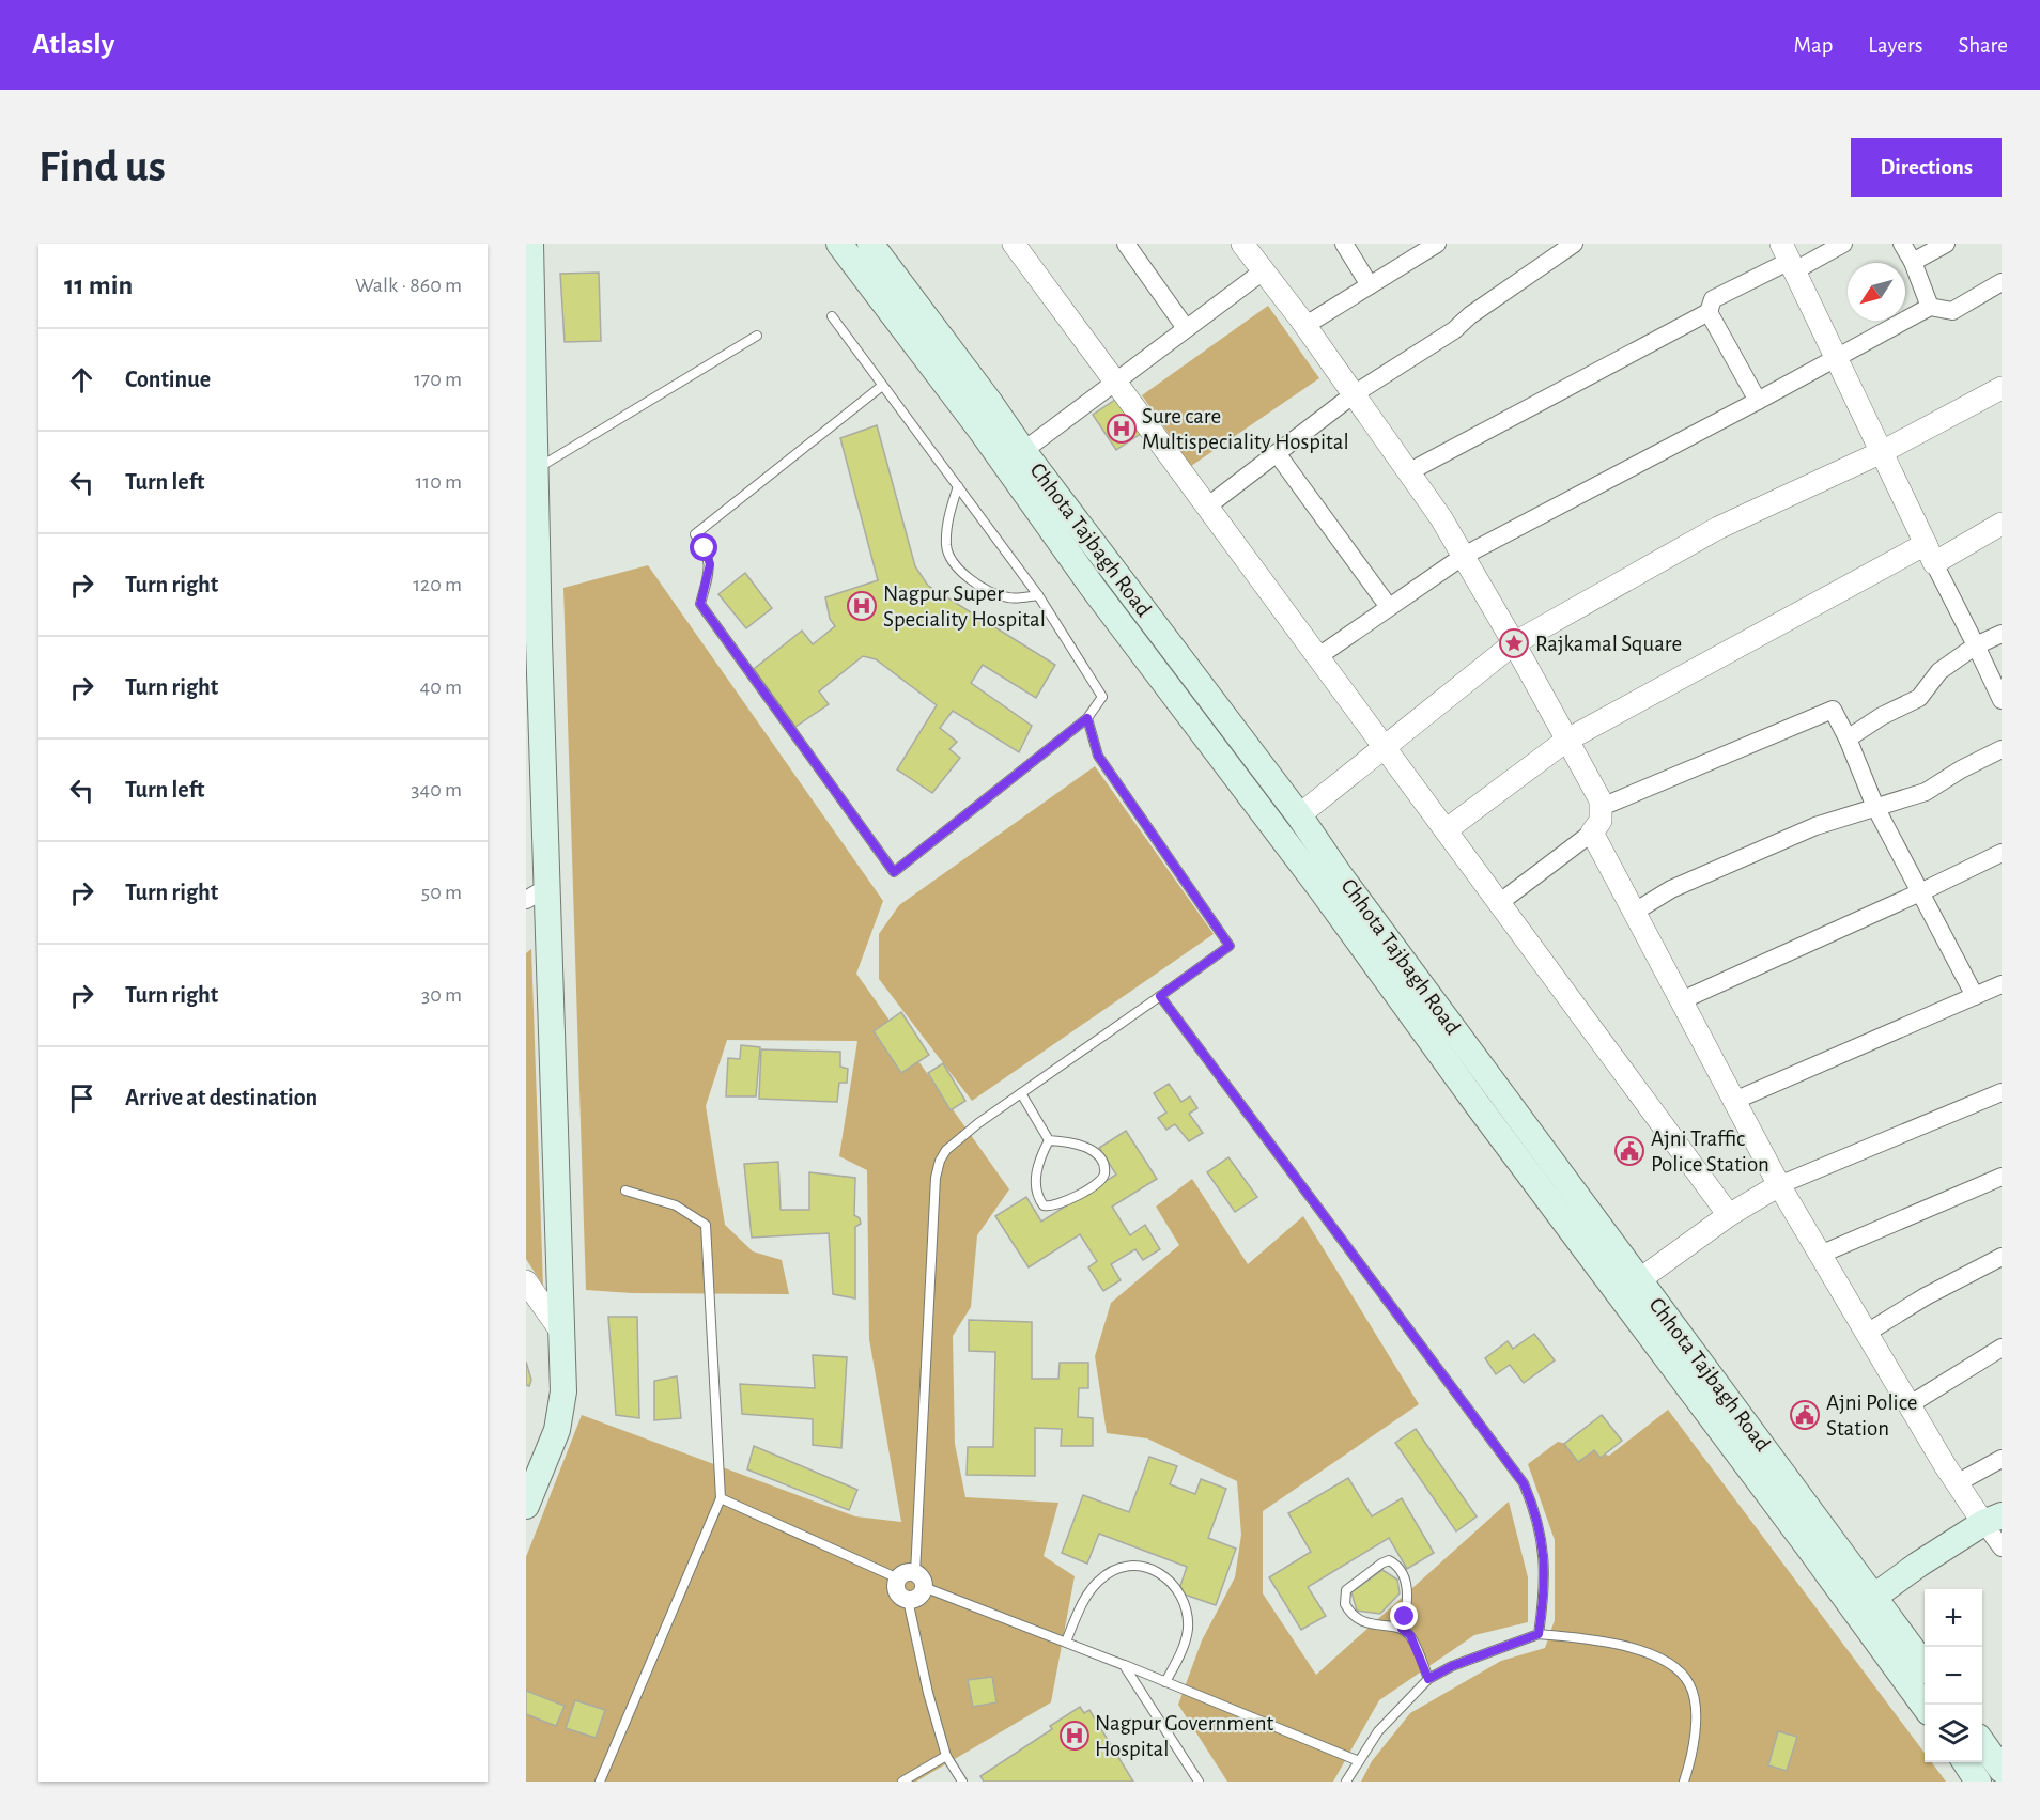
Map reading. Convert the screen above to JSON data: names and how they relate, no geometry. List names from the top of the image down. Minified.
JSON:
{"streets":{"main road":["Chhota Tajbagh Road"]},"places":{"hospital":["Sure care Multispeciality Hospital","Nagpur Super Speciality Hospital","Nagpur Government Hospital"],"place":["Rajkamal Square"],"public building":["Ajni Traffic Police Station","Ajni Police Station"]},"north":"bottom left","page":{"header":"Atlasly","nav":["Map","Layers","Share"],"buttons":"Directions","title":"Find us","heading":["11 min","Walk · 860 m"],"list":[["Continue","170 m"],["Turn left","110 m"],["Turn right","120 m"],["Turn right","40 m"],["Turn left","340 m"],["Turn right","50 m"],["Turn right","30 m"],"Arrive at destination"],"map_buttons":["+","−"]}}
